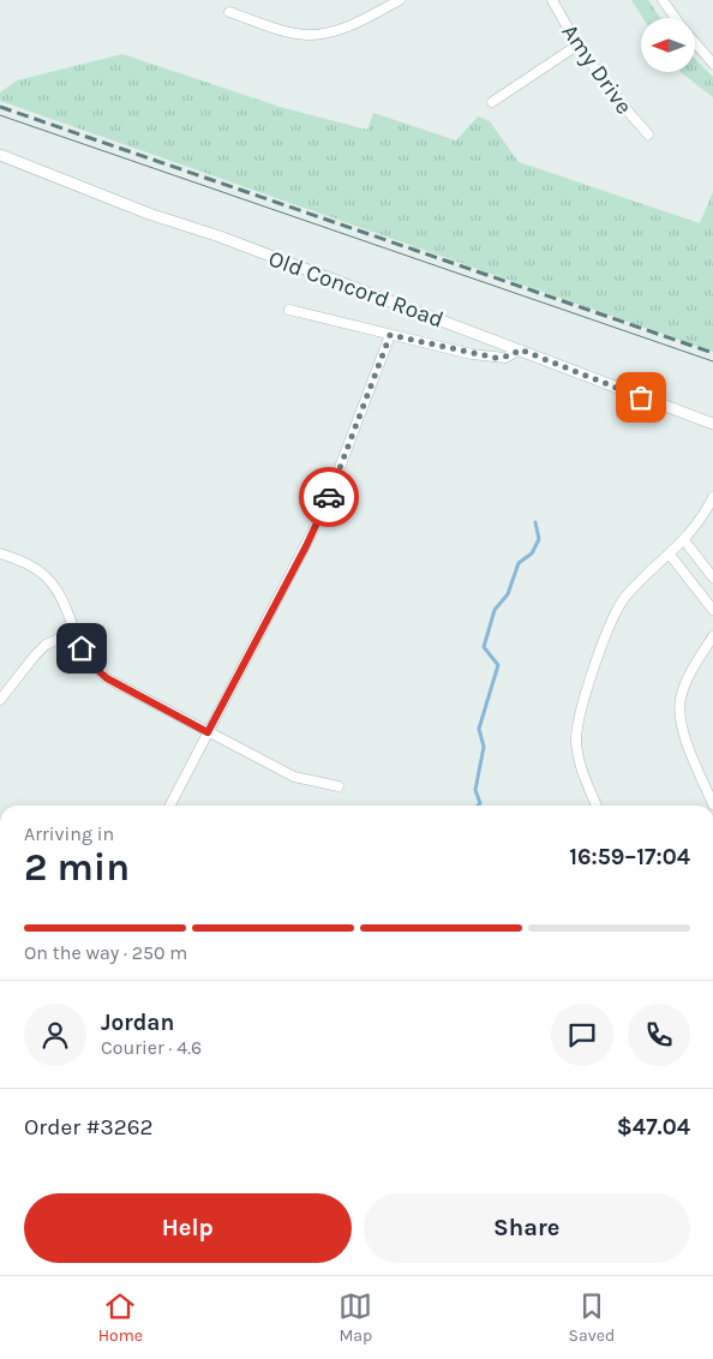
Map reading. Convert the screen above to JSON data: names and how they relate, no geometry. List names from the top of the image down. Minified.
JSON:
{"streets":{"street":["Amy Drive","Old Concord Road"]},"north":"left","page":{"heading":["2 min","Arriving in","16:59–17:04"],"panel":["Jordan","Courier · 4.6","Order #3262","$47.04"],"bar":"On the way · 250 m","buttons":["Help","Share"],"tabs":["Home","Map","Saved"]}}
